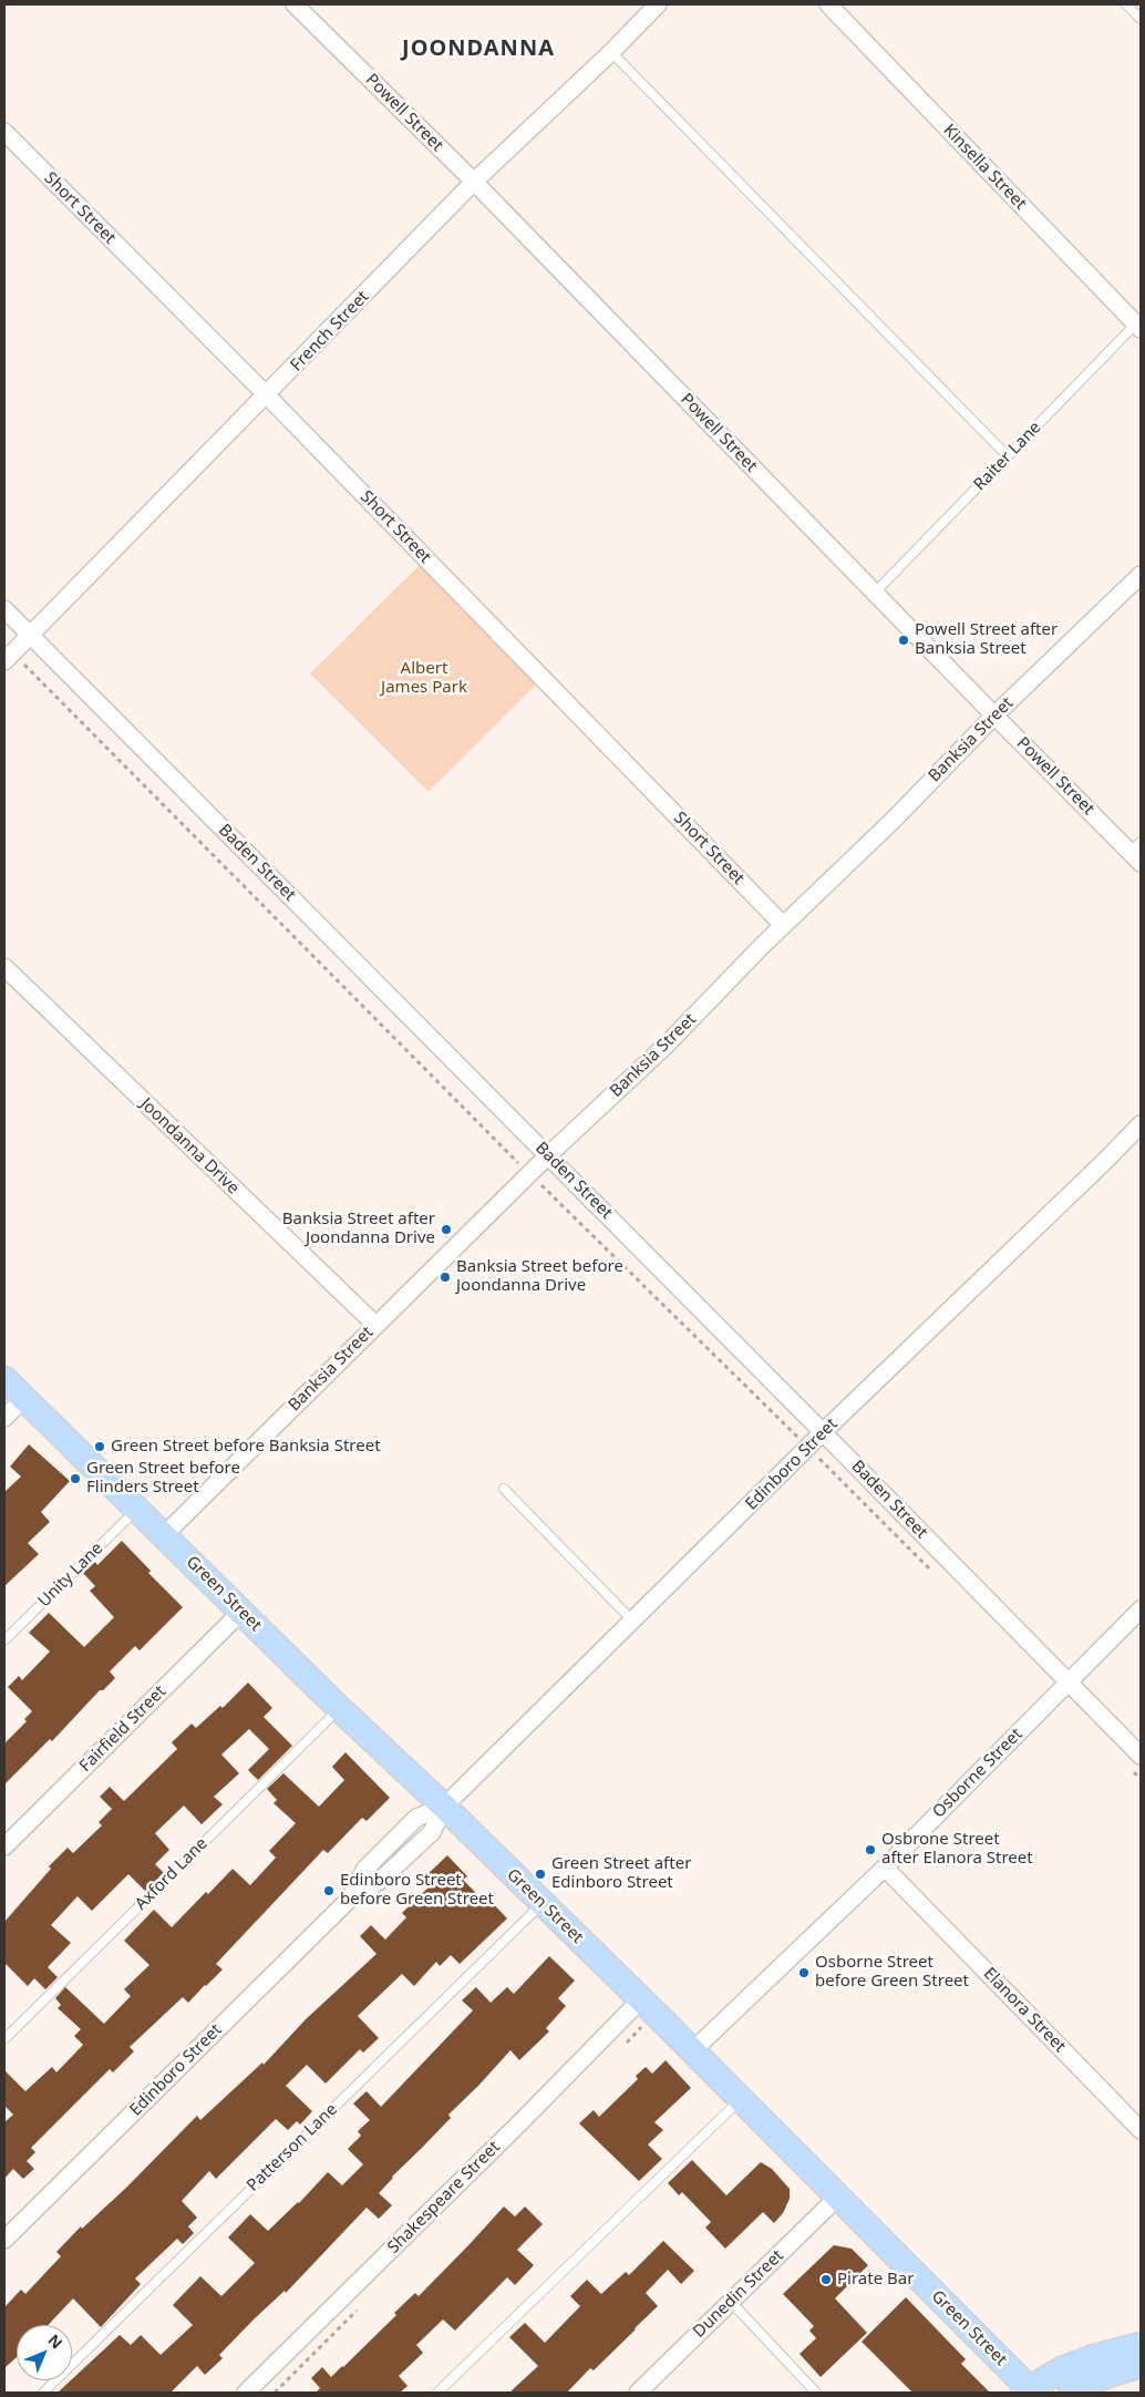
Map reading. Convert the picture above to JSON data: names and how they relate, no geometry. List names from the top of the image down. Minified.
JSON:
{"streets":{"main road":["Green Street"],"street":["Powell Street","Kinsella Street","Short Street","French Street","Banksia Street","Baden Street","Joondanna Drive","Edinboro Street","Fairfield Street","Osborne Street","Elanora Street","Shakespeare Street","Dunedin Street"],"lane":["Raiter Lane","Unity Lane","Axford Lane","Patterson Lane"]},"crossings":[["Powell Street","French Street"],["Powell Street","Raiter Lane"],["Powell Street","Banksia Street"],["Kinsella Street","Raiter Lane"],["Short Street","French Street"],["Short Street","Banksia Street"],["French Street","Baden Street"],["Banksia Street","Baden Street"],["Banksia Street","Joondanna Drive"],["Banksia Street","Green Street"],["Baden Street","Edinboro Street"],["Baden Street","Osborne Street"],["Edinboro Street","Green Street"],["Unity Lane","Green Street"],["Green Street","Fairfield Street"],["Green Street","Osborne Street"],["Green Street","Axford Lane"],["Green Street","Patterson Lane"],["Green Street","Shakespeare Street"],["Green Street","Dunedin Street"],["Osborne Street","Elanora Street"]],"districts":["JOONDANNA"],"parks":["Albert James Park"],"places":["Powell Street after Banksia Street","Banksia Street after Joondanna Drive","Banksia Street before Joondanna Drive","Green Street before Banksia Street","Green Street before Flinders Street","Osbrone Street after Elanora Street","Green Street after Edinboro Street","Edinboro Street before Green Street","Osborne Street before Green Street","Pirate Bar"],"north":"top right"}
